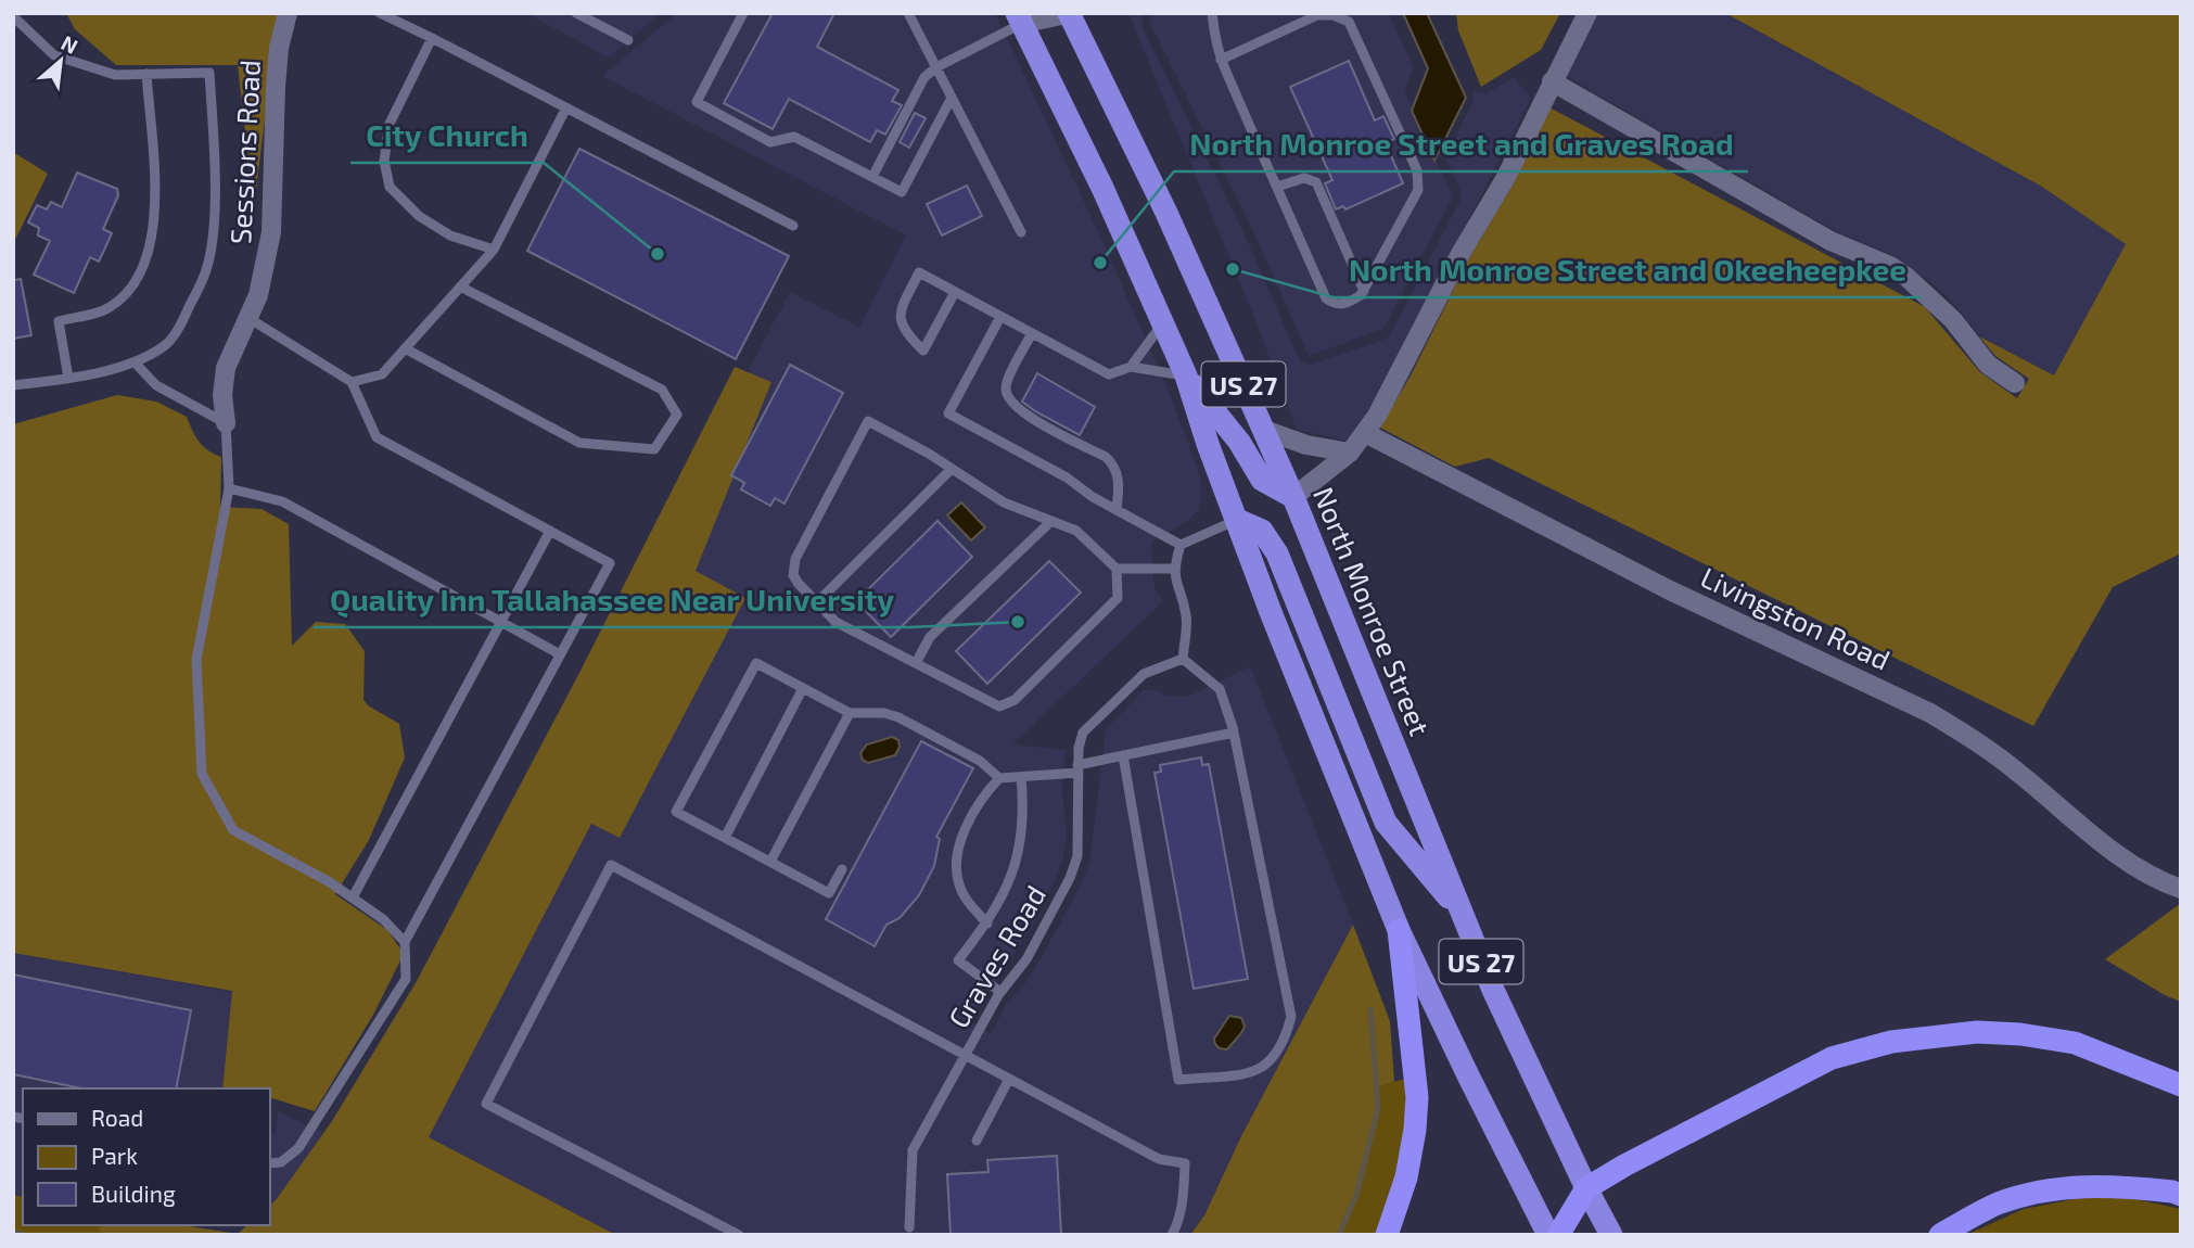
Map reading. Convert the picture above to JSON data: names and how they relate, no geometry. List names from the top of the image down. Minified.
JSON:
{"streets":{"highway":["US 27","North Monroe Street"],"street":["Sessions Road","Livingston Road"],"lane":["Graves Road"]},"places":["City Church","North Monroe Street and Graves Road","North Monroe Street and Okeeheepkee","Quality Inn Tallahassee Near University"],"legend":["Road","Park","Building"],"north":"top right"}
